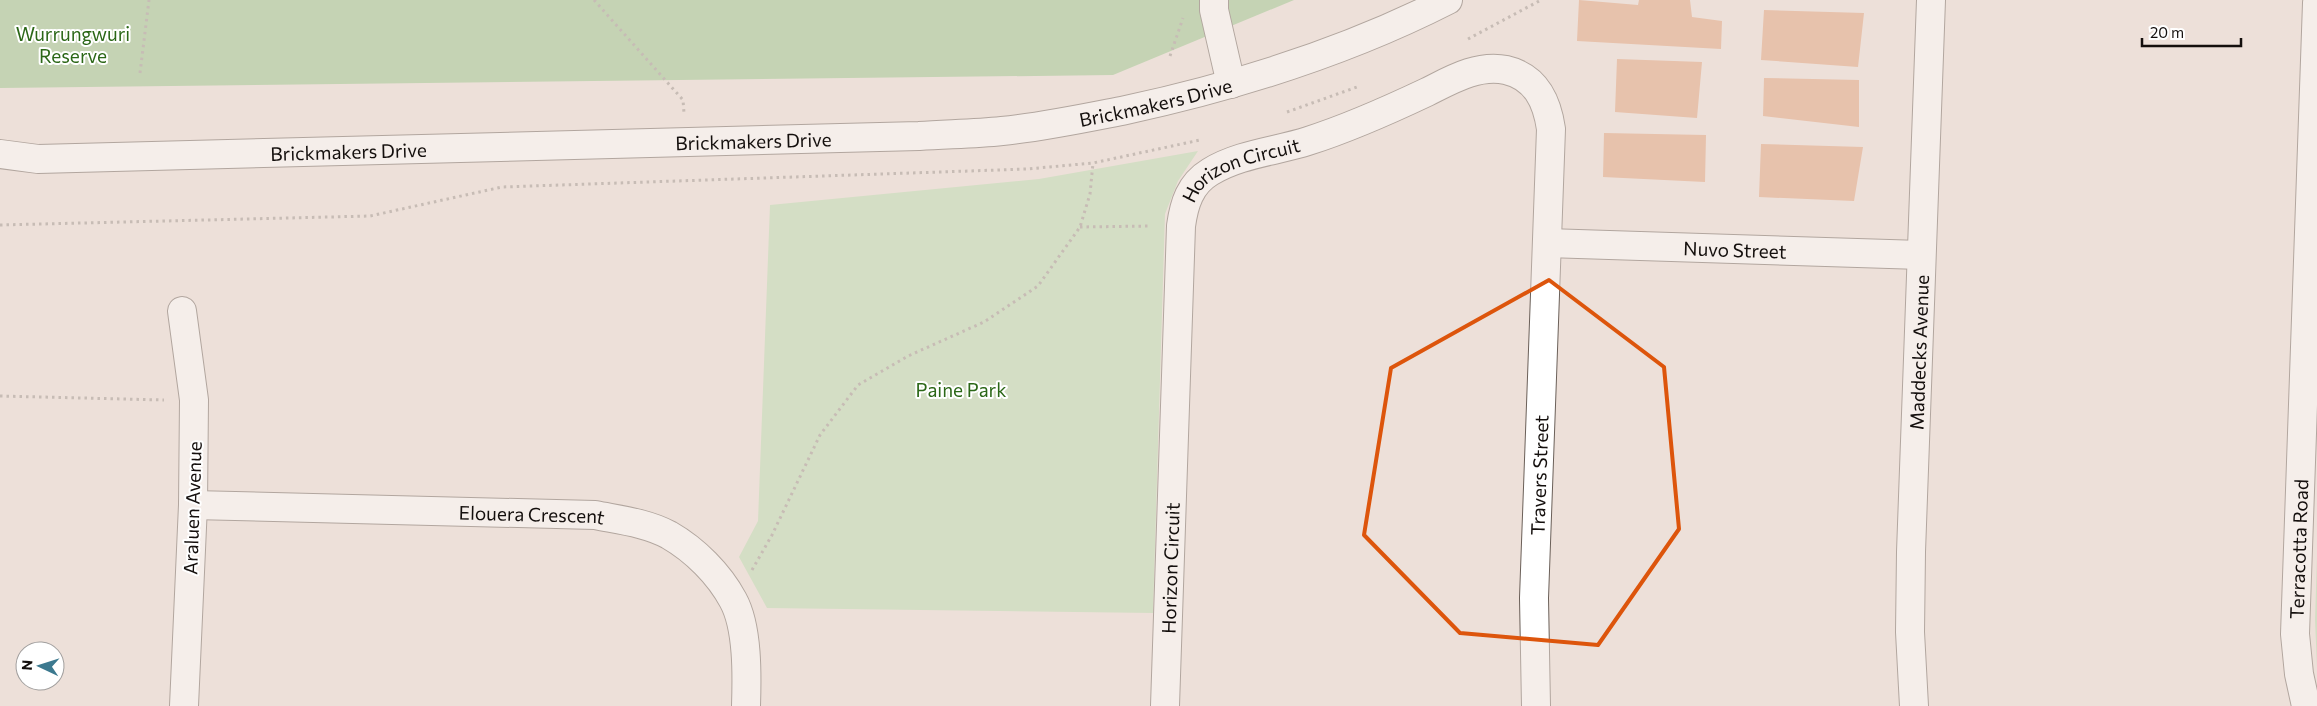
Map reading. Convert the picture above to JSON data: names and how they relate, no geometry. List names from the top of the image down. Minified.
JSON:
{"streets":{"street":["Brickmakers Drive","Horizon Circuit","Nuvo Street","Maddecks Avenue","Travers Street","Araluen Avenue","Elouera Crescent","Terracotta Road"]},"crossings":[["Horizon Circuit","Nuvo Street"],["Horizon Circuit","Travers Street"],["Nuvo Street","Maddecks Avenue"],["Nuvo Street","Travers Street"],["Araluen Avenue","Elouera Crescent"]],"parks":["Wurrungwuri Reserve","Paine Park"],"scale_bar":"20 m","north":"left"}
